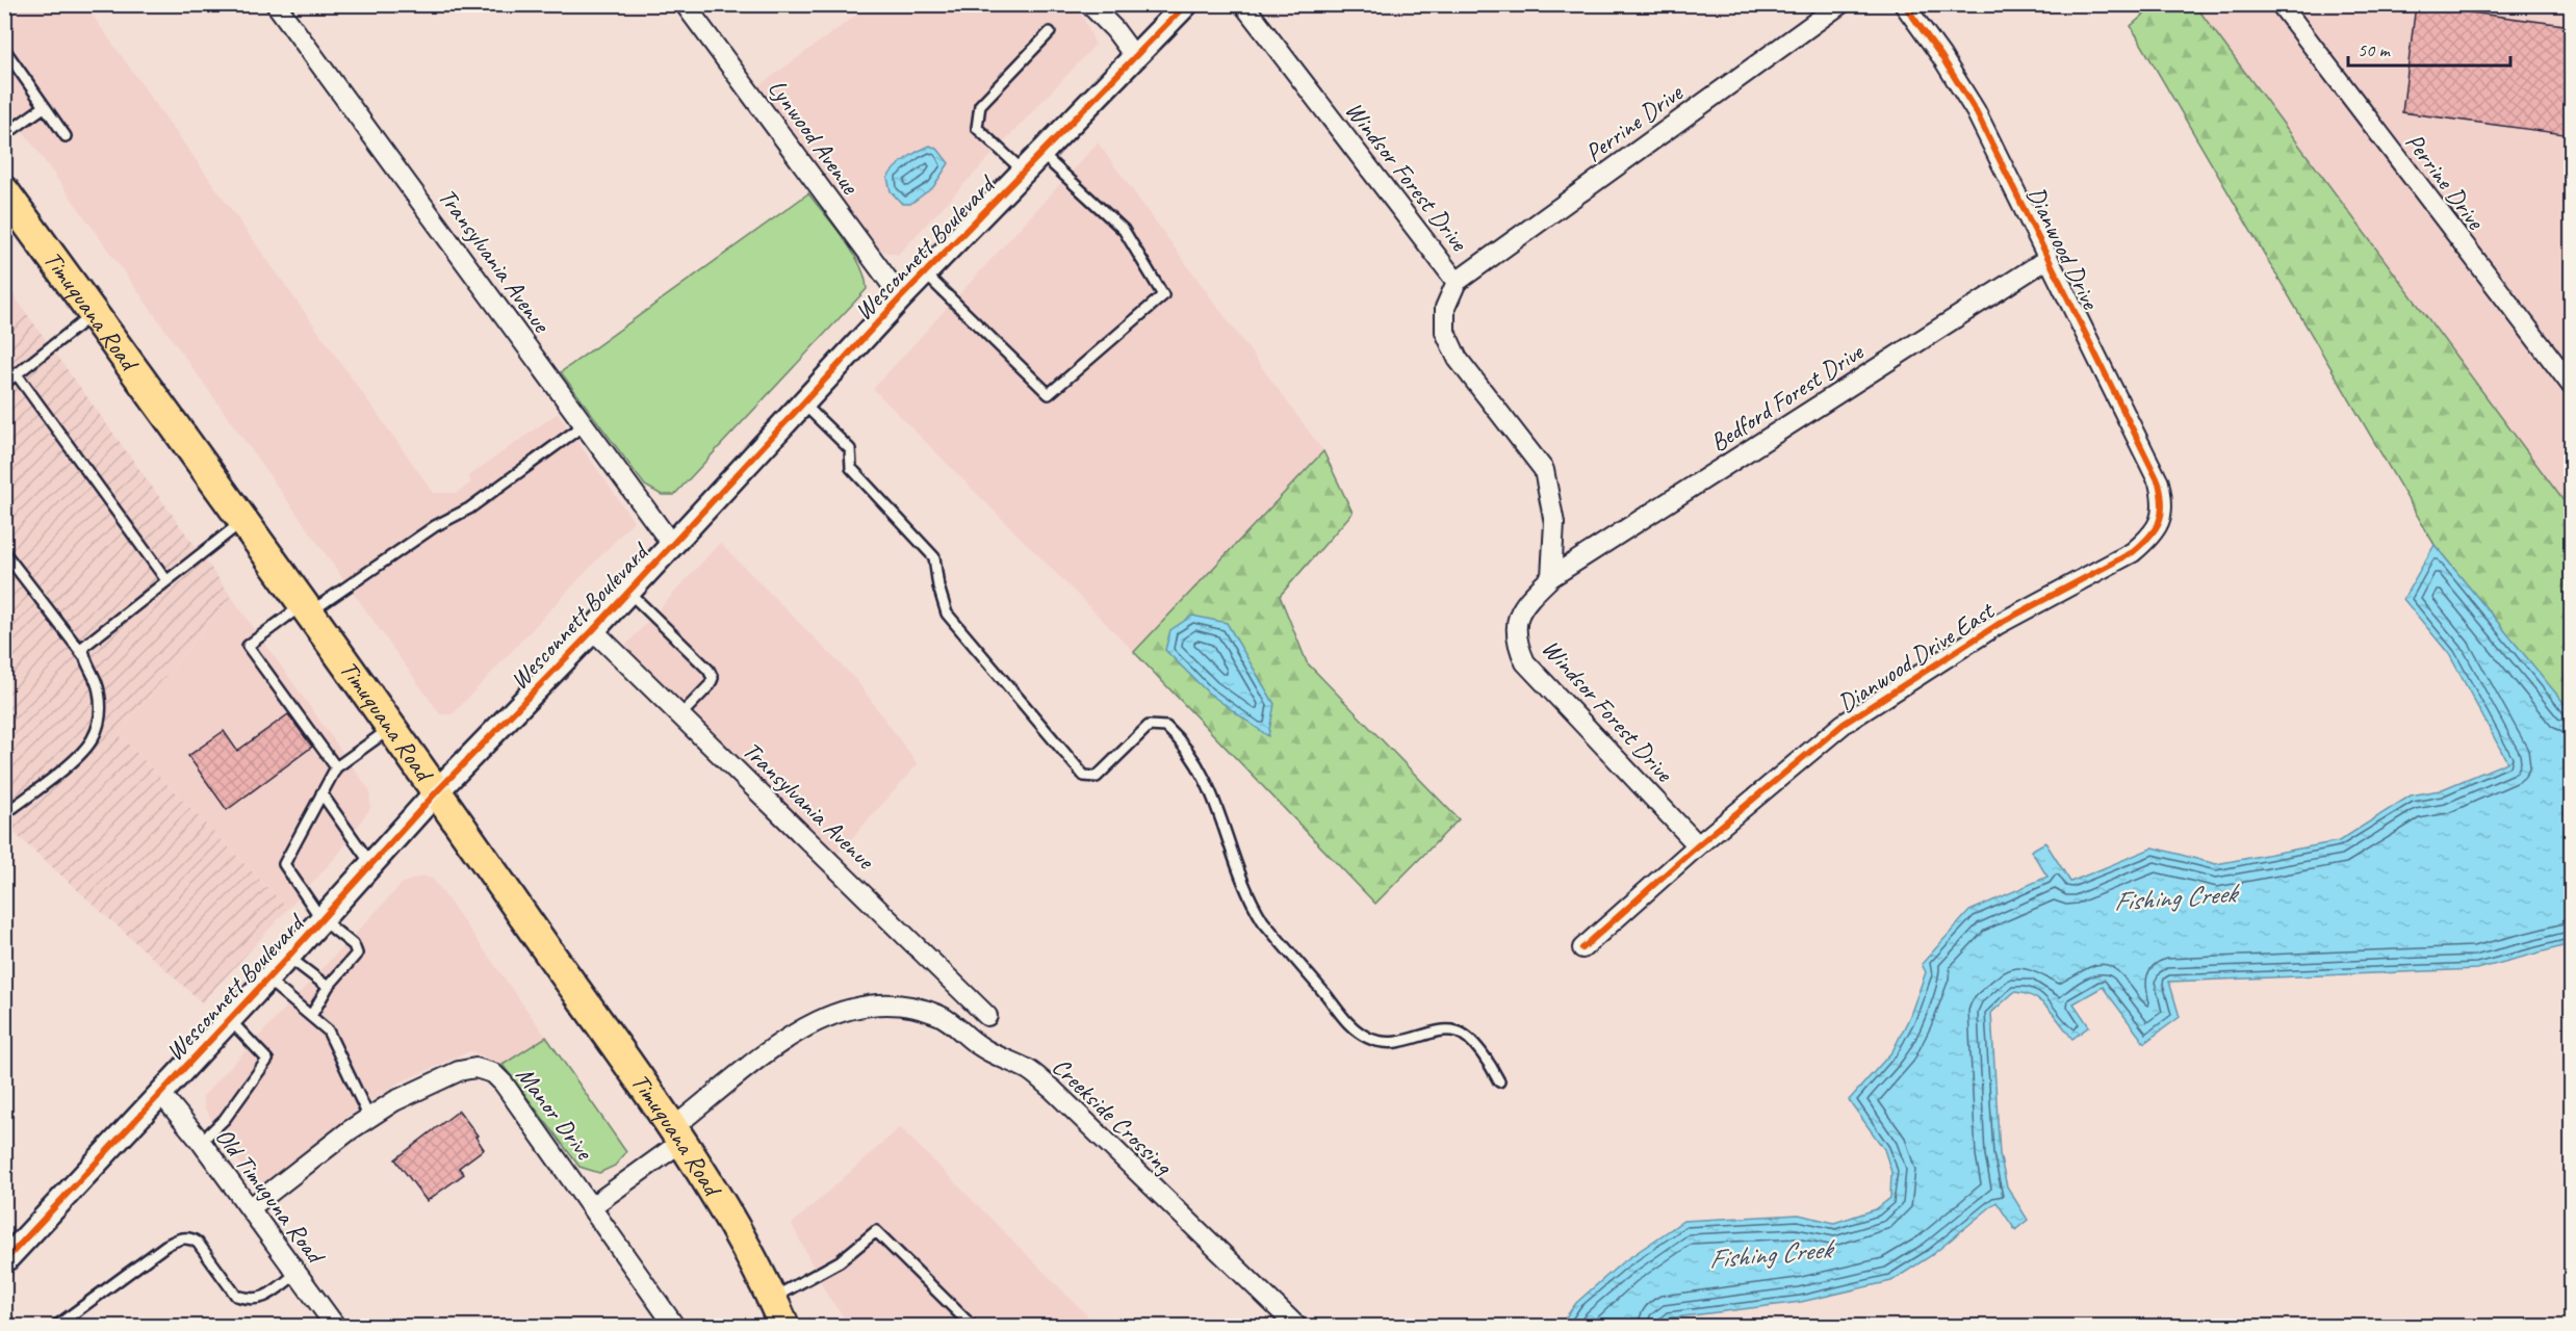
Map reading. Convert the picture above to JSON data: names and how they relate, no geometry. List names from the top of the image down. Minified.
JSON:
{"streets":{"main road":["Timuquana Road"],"street":["Perrine Drive","Lynwood Avenue","Windsor Forest Drive","Dianwood Drive","Wesconnett Boulevard","Transylvania Avenue","Bedford Forest Drive","Dianwood Drive East","Manor Drive","Creekside Crossing","Old Timuguna Road"]},"crossings":[["Perrine Drive","Windsor Forest Drive"],["Lynwood Avenue","Wesconnett Boulevard"],["Windsor Forest Drive","Bedford Forest Drive"],["Windsor Forest Drive","Dianwood Drive East"],["Dianwood Drive","Bedford Forest Drive"],["Dianwood Drive","Dianwood Drive East"],["Wesconnett Boulevard","Transylvania Avenue"],["Wesconnett Boulevard","Timuquana Road"],["Wesconnett Boulevard","Old Timuguna Road"],["Timuquana Road","Creekside Crossing"],["Manor Drive","Creekside Crossing"],["Manor Drive","Old Timuguna Road"]],"water":["Fishing Creek"],"scale_bar":"50 m"}
